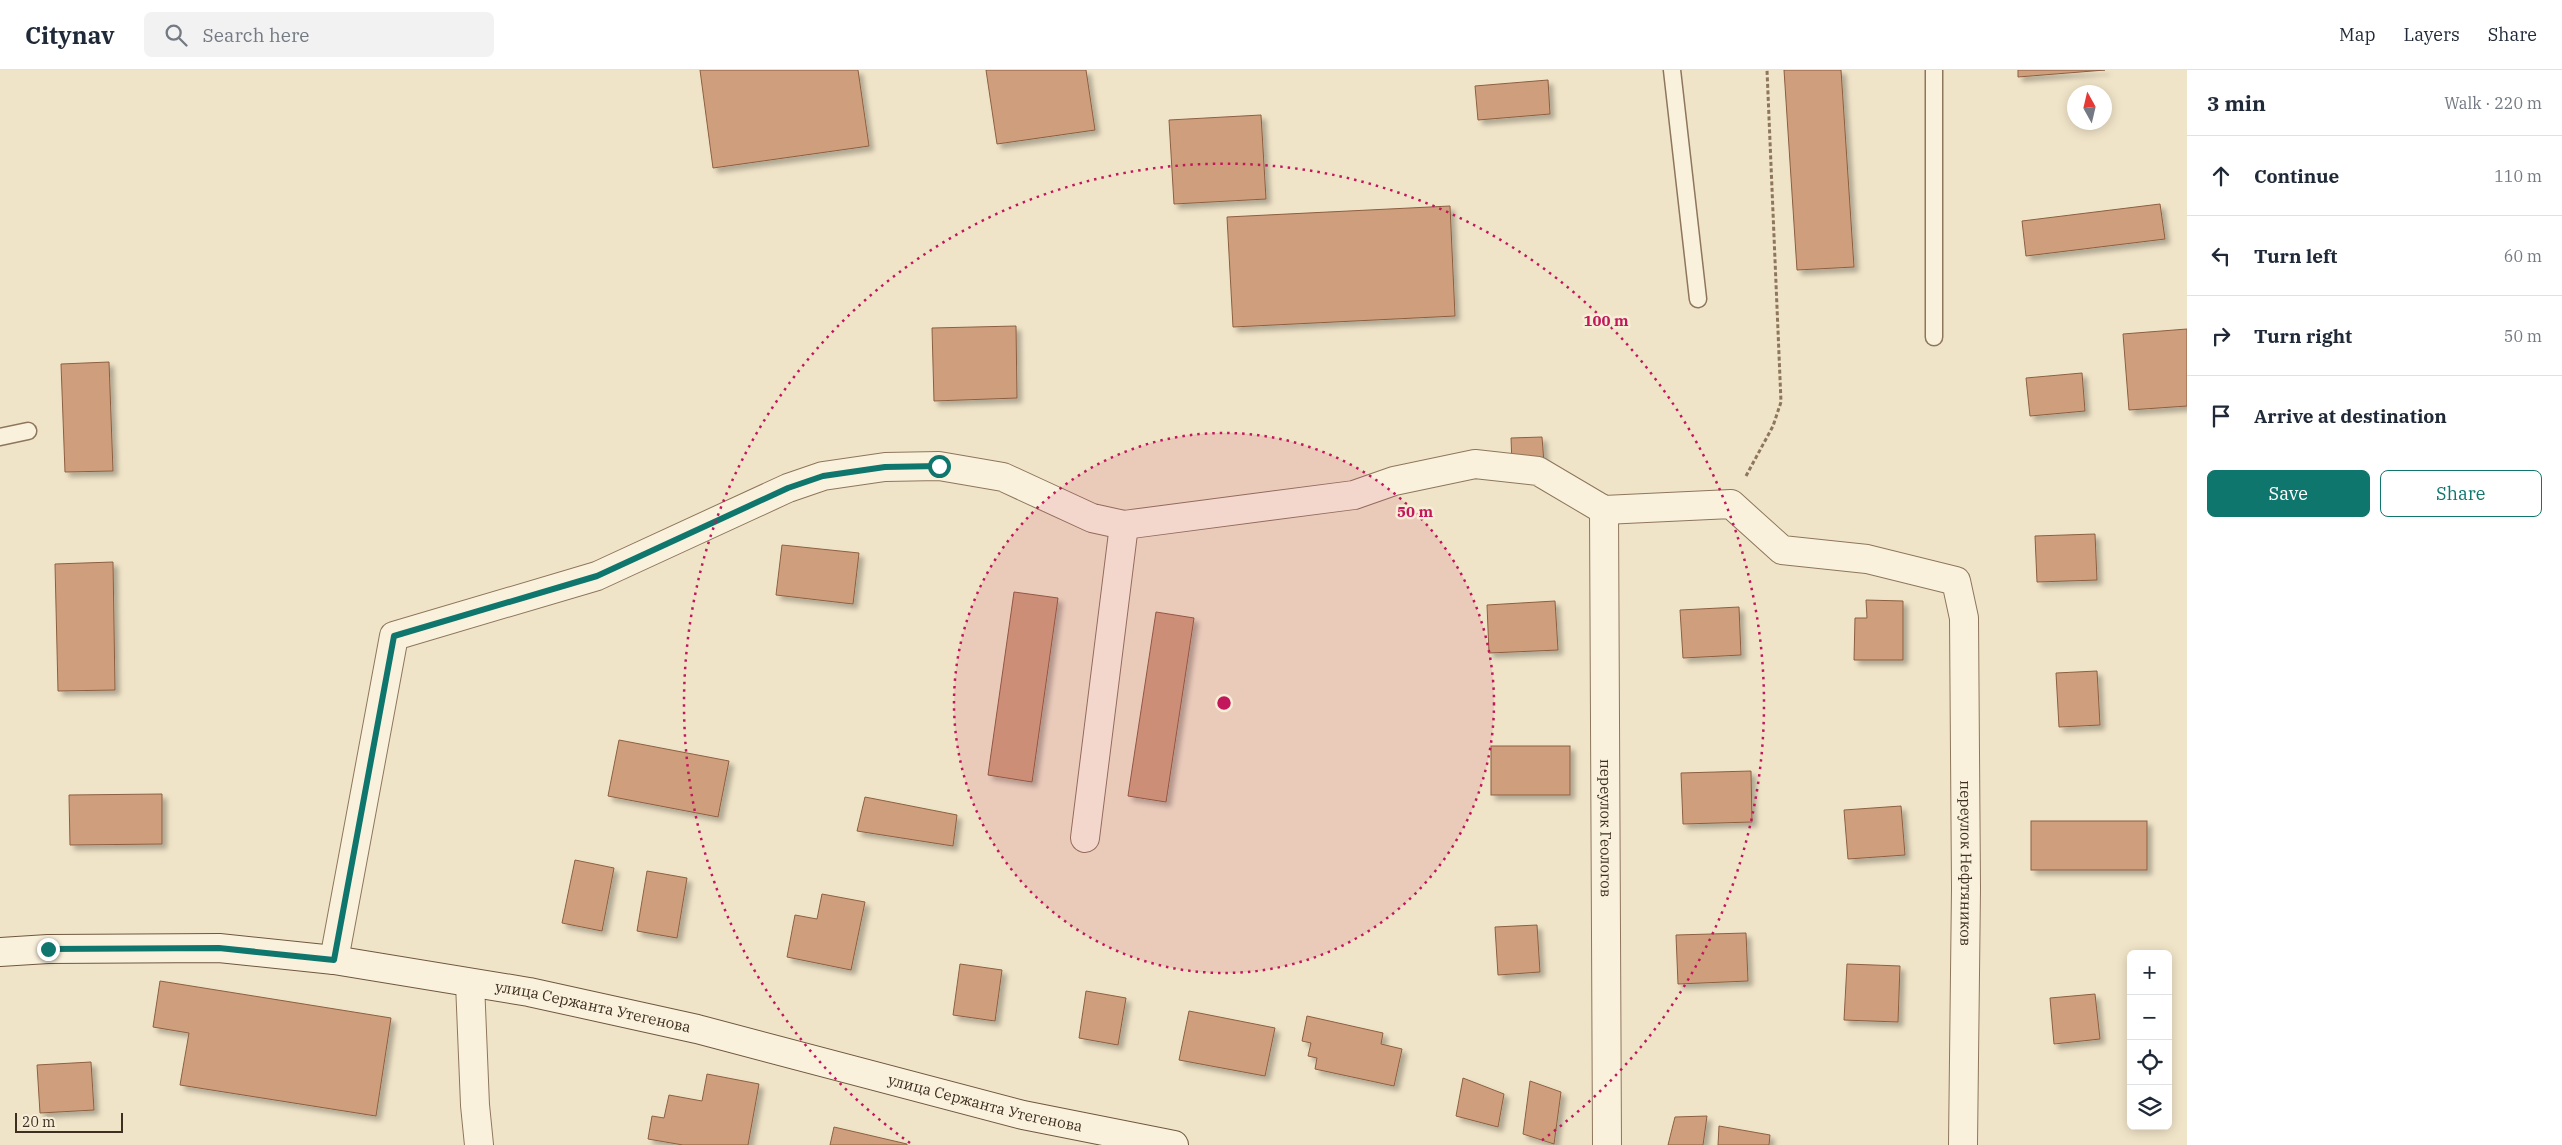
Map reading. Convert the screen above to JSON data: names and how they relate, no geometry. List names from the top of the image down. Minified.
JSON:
{"streets":{"street":["переулок Геологов","переулок Нефтяников","улица Сержанта Утегенова"]},"scale_bar":"20 m","north":"top","page":{"header":"Citynav","search":"Search here","nav":["Map","Layers","Share"],"heading":["3 min","Walk · 220 m"],"list":[["Continue","110 m"],["Turn left","60 m"],["Turn right","50 m"],"Arrive at destination"],"buttons":["Save","Share"],"map_buttons":["+","−"],"scale":"20 m"},"rings":["100 m","50 m"]}
